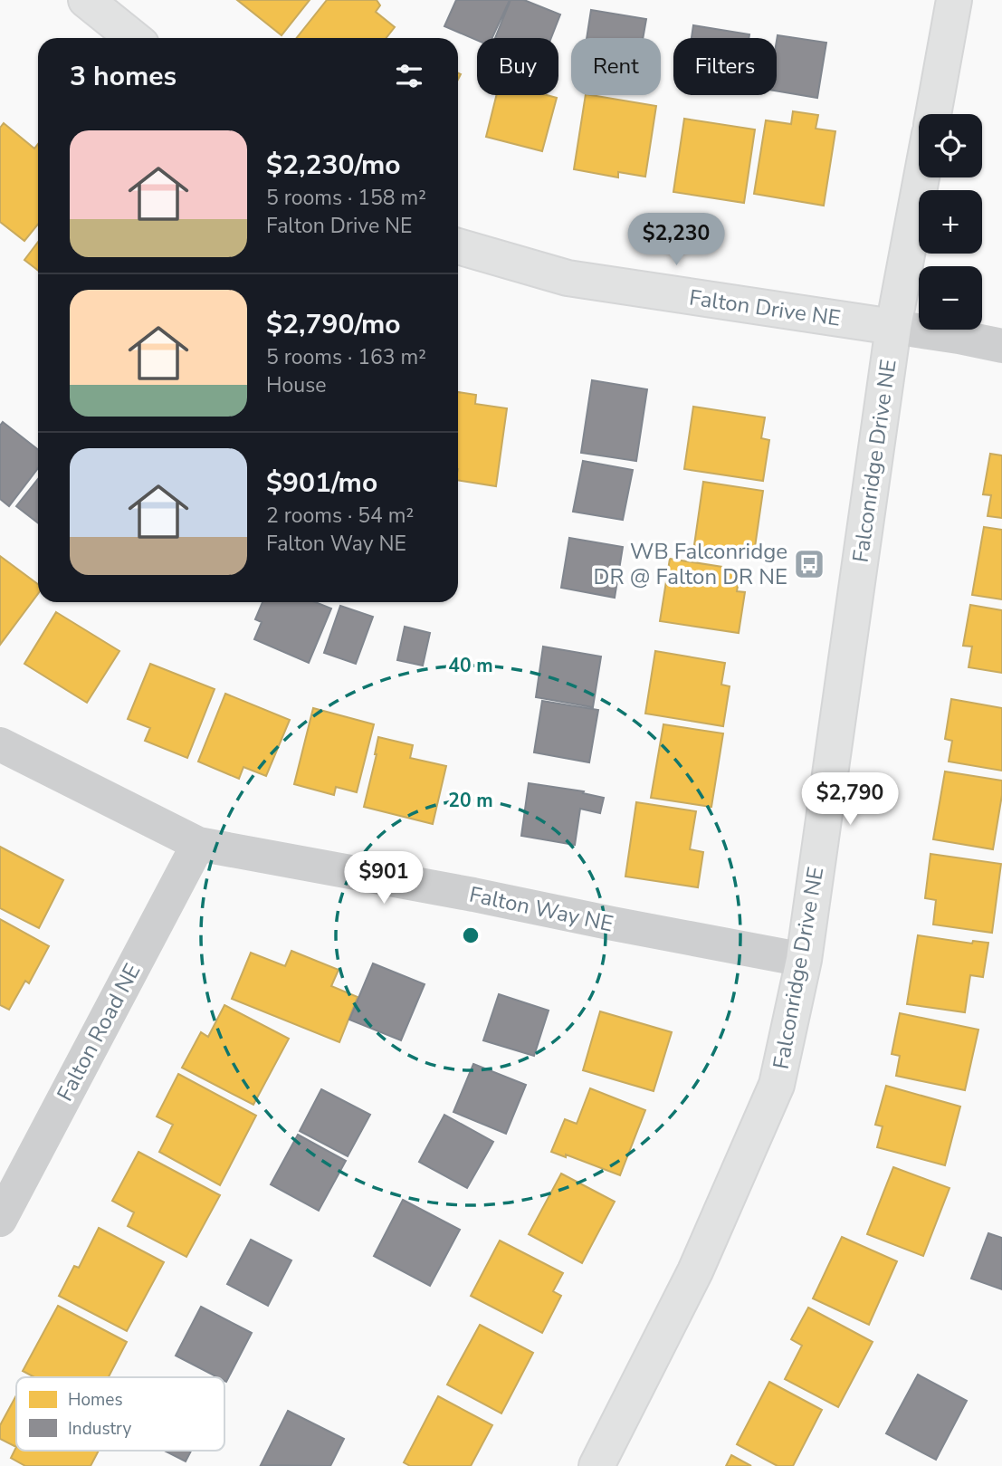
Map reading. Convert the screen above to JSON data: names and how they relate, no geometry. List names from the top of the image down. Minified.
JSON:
{"streets":{"street":["Falton Drive NE","Falconridge Drive NE","Falton Way NE","Falton Road NE"]},"crossings":[["Falton Drive NE","Falconridge Drive NE"],["Falconridge Drive NE","Falton Way NE"],["Falton Way NE","Falton Road NE"]],"places":{"bus stop":["WB Falconridge DR @ Falton DR NE"]},"legend":["Homes","Industry"],"page":{"chip":["Buy","Rent","Filters"],"heading":"3 homes","map_buttons":["+","−"],"list":[{"name":"$2,230/mo","note":"5 rooms · 158 m² · Falton Drive NE"},{"name":"$2,790/mo","note":"5 rooms · 163 m² · House"},{"name":"$901/mo","note":"2 rooms · 54 m² · Falton Way NE"}],"price":["$2,230","$2,790","$901"]},"rings":["40 m","20 m"]}
